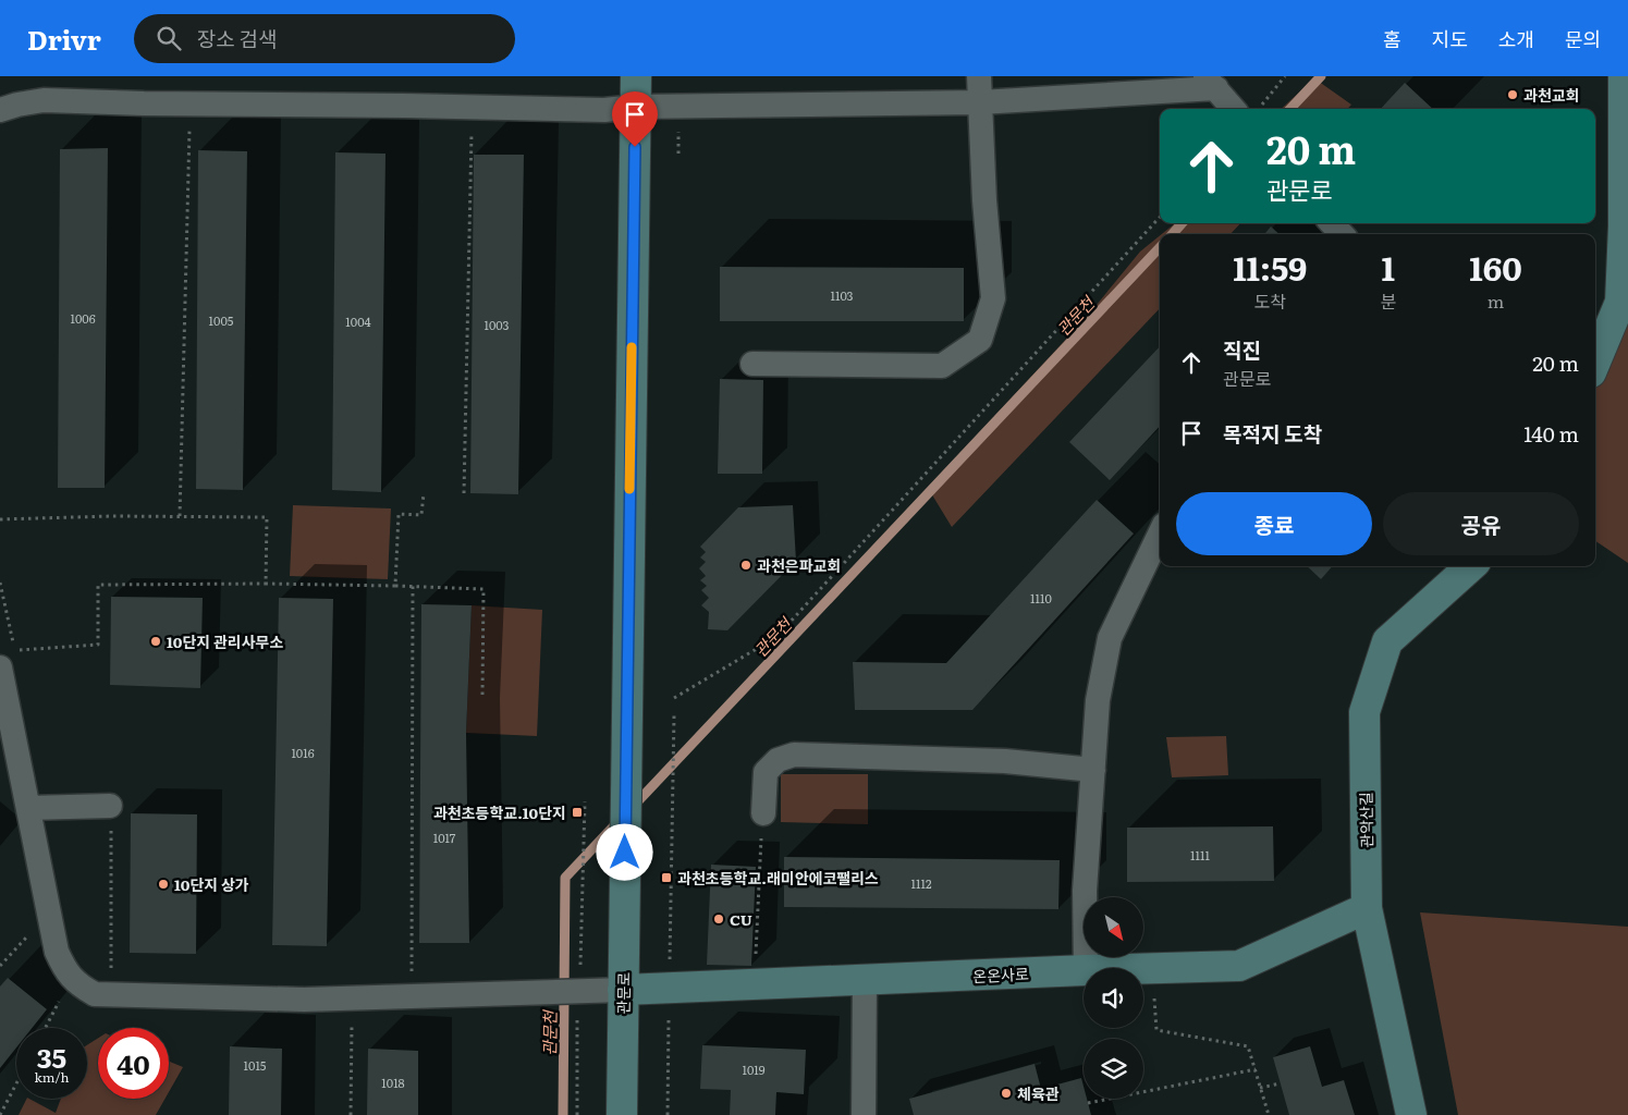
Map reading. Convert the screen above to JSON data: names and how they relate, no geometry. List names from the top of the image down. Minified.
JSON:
{"streets":{"street":["관악산길","온온사로","관문로"]},"crossings":[["관악산길","온온사로"],["온온사로","관문로"]],"water":["관문천"],"places":{"other":["과천교회","과천은파교회","10단지 관리사무소","10단지 상가","CU","체육관"],"transit":["과천초등학교.10단지","과천초등학교.래미안에코팰리스"]},"house_numbers":["1103","1006","1005","1004","1003","1110","1016","1017","1111","1112","1015","1019","1018"],"north":"bottom right","page":{"header":"Drivr","search":"장소 검색","nav":["홈","지도","소개","문의"],"turn":["20 m","관문로"],"eta":["11:59","도착","1","분","160","m"],"list":[{"name":"직진","note":"관문로","value":"20 m"},{"name":"목적지 도착","value":"140 m"}],"buttons":["종료","공유"],"speed":"35 km/h","limit":"40"}}
